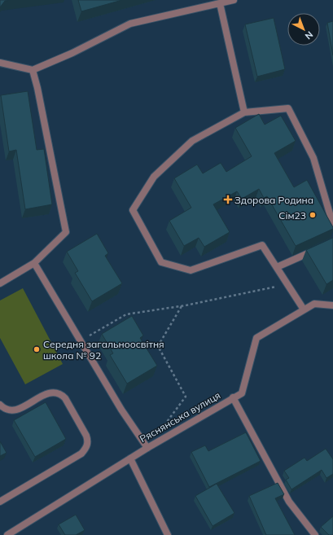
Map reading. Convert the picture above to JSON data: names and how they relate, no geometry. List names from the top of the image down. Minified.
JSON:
{"streets":{"street":["Ряснянська вулиця"]},"places":{"health":["Здорова Родина"],"other":["Сім23","Середня загальноосвітня школа № 92"]},"north":"bottom right"}
